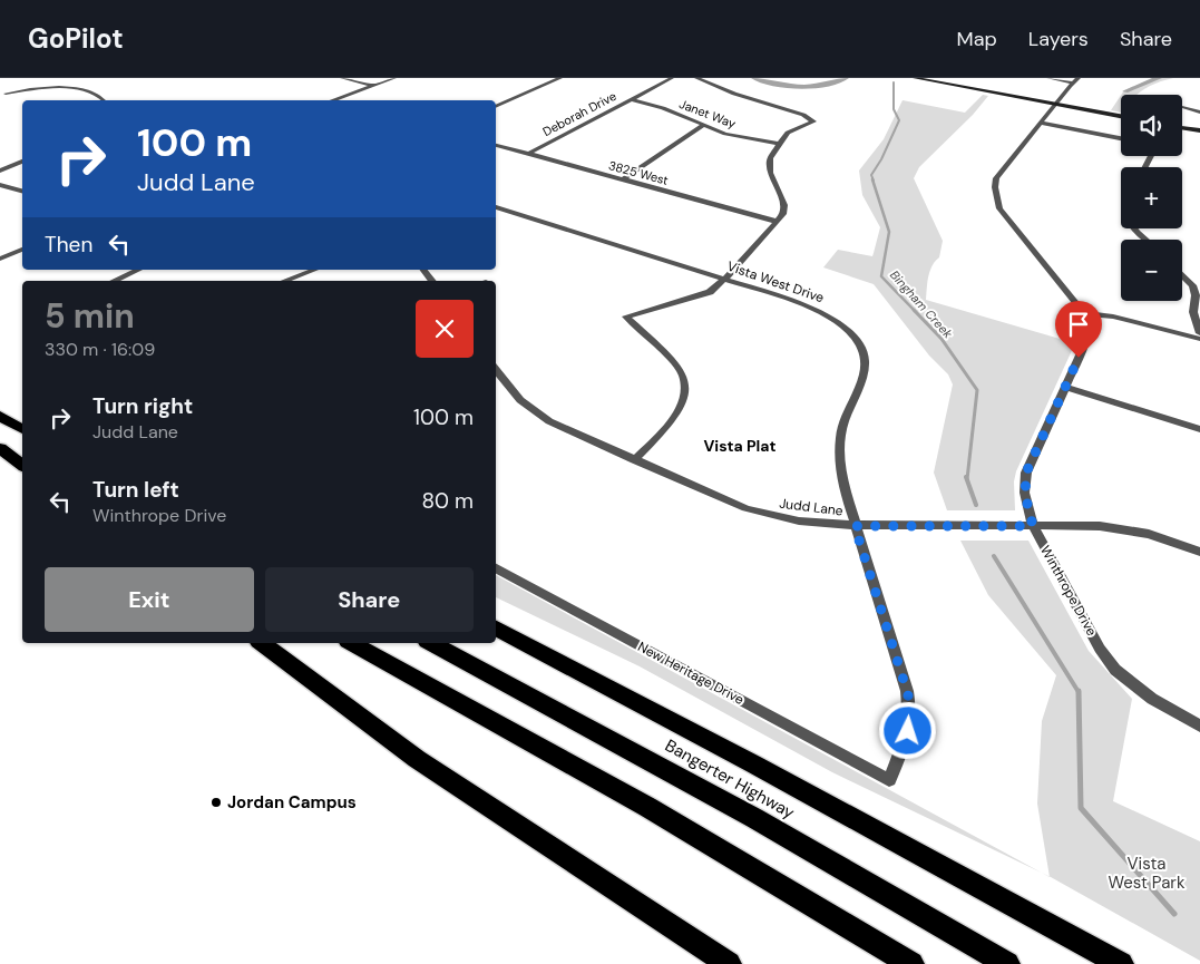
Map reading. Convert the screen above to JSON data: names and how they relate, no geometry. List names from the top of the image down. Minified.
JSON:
{"streets":{"highway":["Bangerter Highway"],"street":["Deborah Drive","Janet Way","3825 West","Vista West Drive","Judd Lane","Winthrope Drive","New Heritage Drive"]},"crossings":[["Deborah Drive","Janet Way"],["Deborah Drive","3825 West"],["Vista West Drive","Judd Lane"],["Vista West Drive","New Heritage Drive"],["Judd Lane","Winthrope Drive"]],"districts":["Vista Plat"],"water":["Bingham Creek"],"parks":["Vista West Park"],"places":["Jordan Campus"],"page":{"header":"GoPilot","nav":["Map","Layers","Share"],"map_buttons":["+","−"],"turn":["100 m","Judd Lane"],"then":"Then","heading":["5 min","330 m · 16:09"],"list":[{"name":"Turn right","note":"Judd Lane","value":"100 m"},{"name":"Turn left","note":"Winthrope Drive","value":"80 m"}],"buttons":["Exit","Share"]}}
